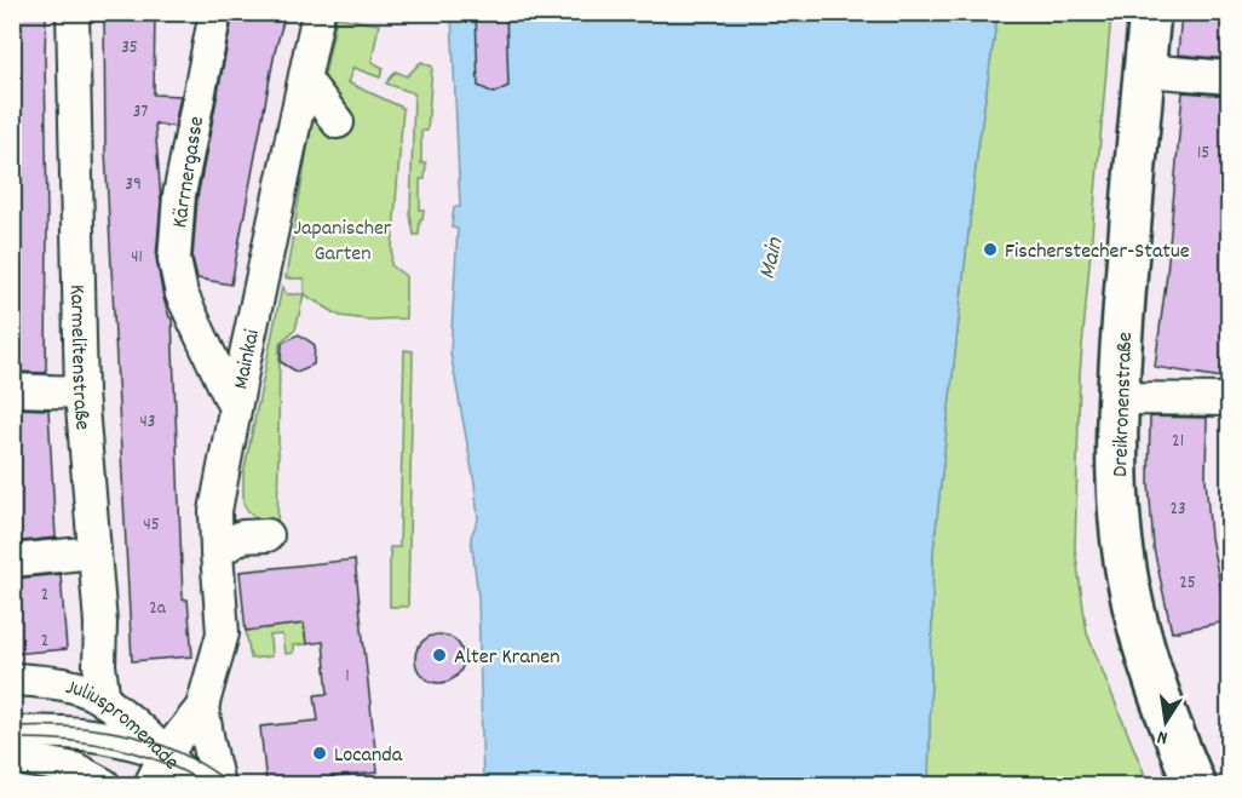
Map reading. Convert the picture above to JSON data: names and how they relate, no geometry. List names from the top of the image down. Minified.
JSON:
{"streets":{"main road":["Dreikronenstraße"],"street":["Kärrnergasse","Karmelitenstraße","Mainkai","Juliuspromenade"]},"crossings":[["Kärrnergasse","Mainkai"],["Karmelitenstraße","Juliuspromenade"],["Mainkai","Juliuspromenade"]],"water":["Main"],"parks":["Japanischer Garten"],"places":["Fischerstecher-Statue","Alter Kranen","Locanda"],"house_numbers":["35","37","15","39","41","43","21","23","45","25","2","2a","2","1"],"north":"bottom"}
